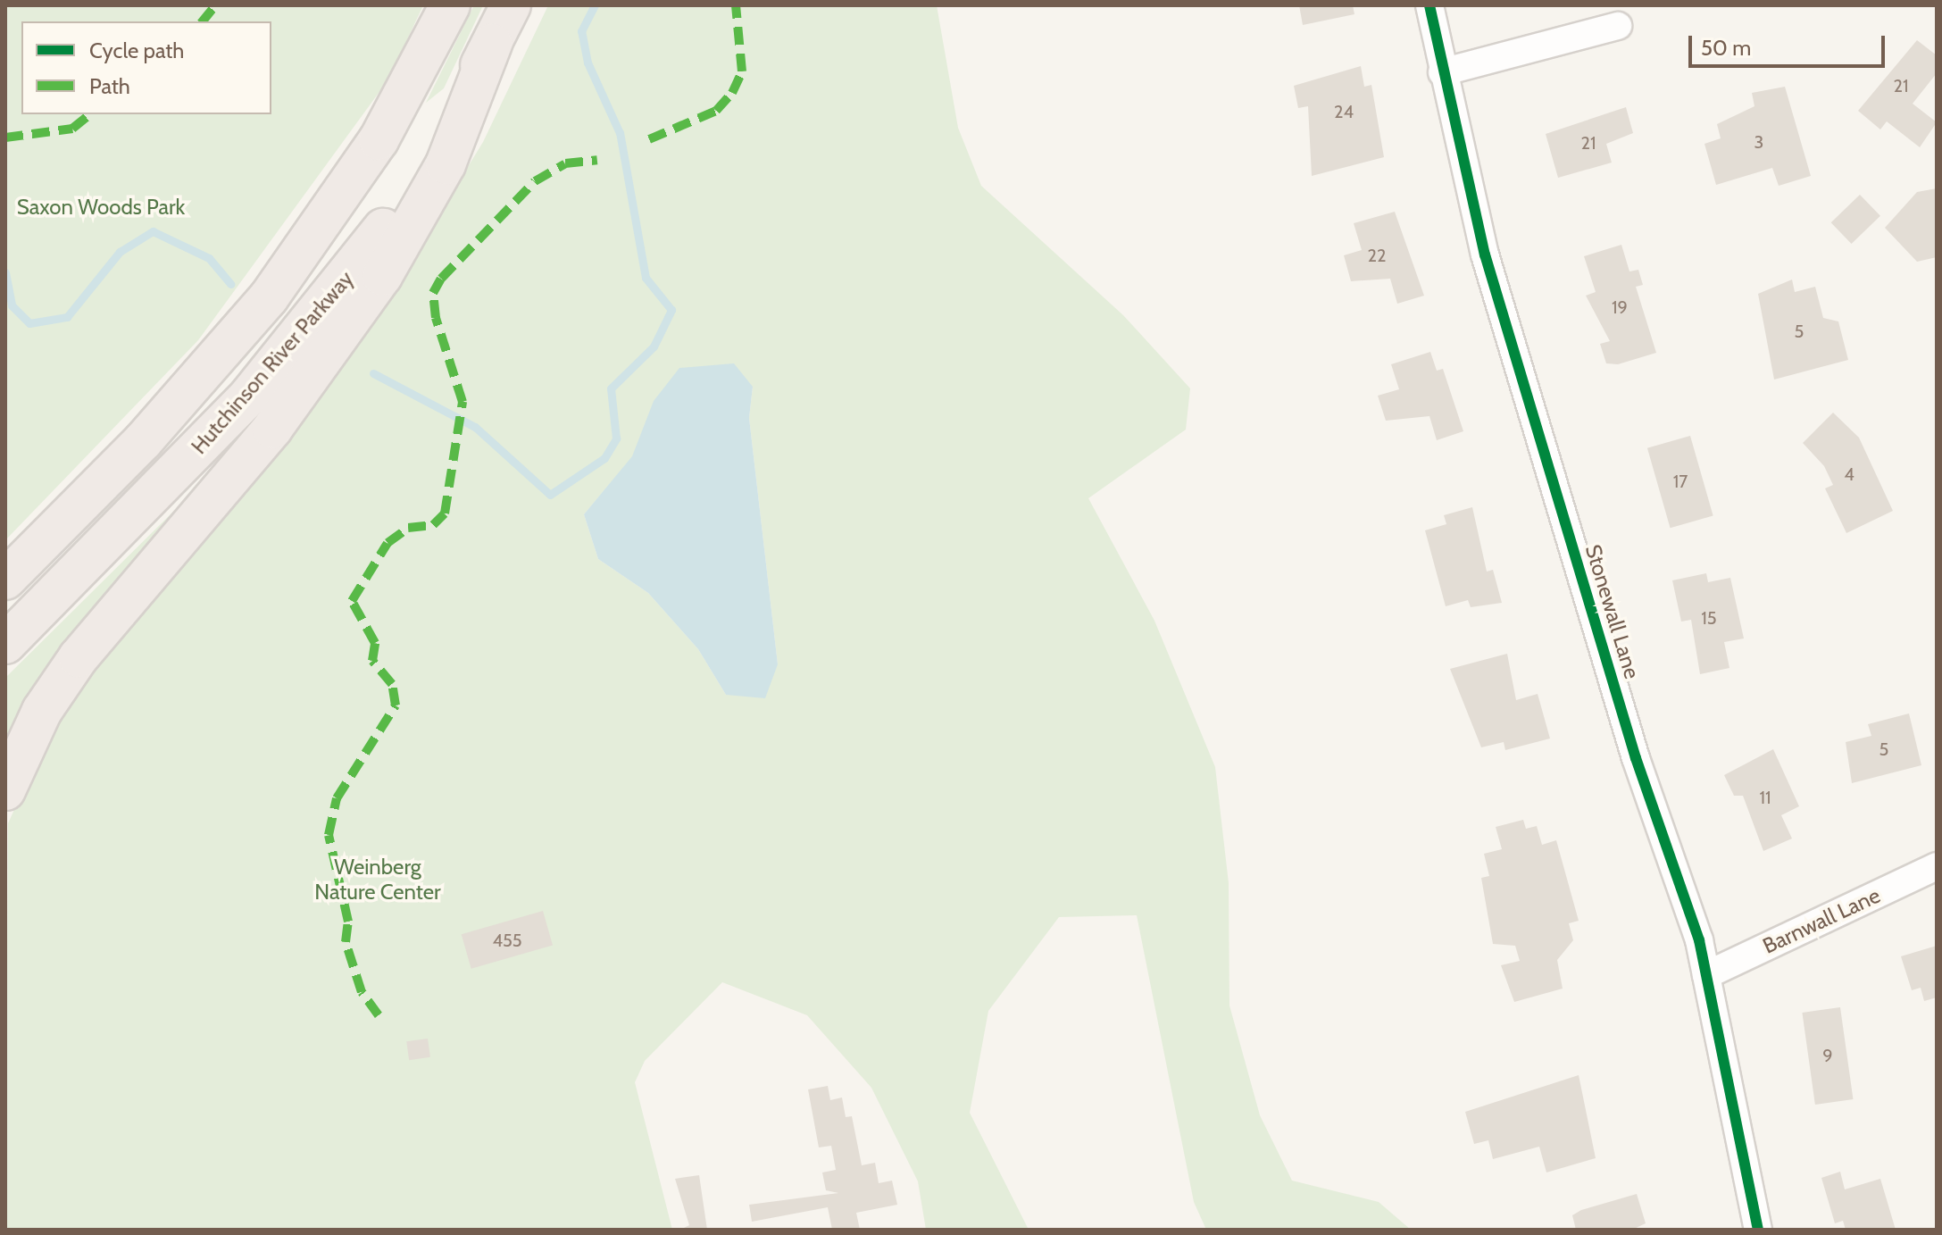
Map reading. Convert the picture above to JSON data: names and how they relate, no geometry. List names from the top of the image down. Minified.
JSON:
{"streets":{"highway":["Hutchinson River Parkway"],"street":["Stonewall Lane","Barnwall Lane"]},"crossings":[["Stonewall Lane","Barnwall Lane"]],"parks":["Saxon Woods Park","Weinberg Nature Center"],"house_numbers":["21","24","3","21","22","19","5","4","17","15","5","11","455","9"],"legend":["Cycle path","Path"],"scale_bar":"50 m"}
